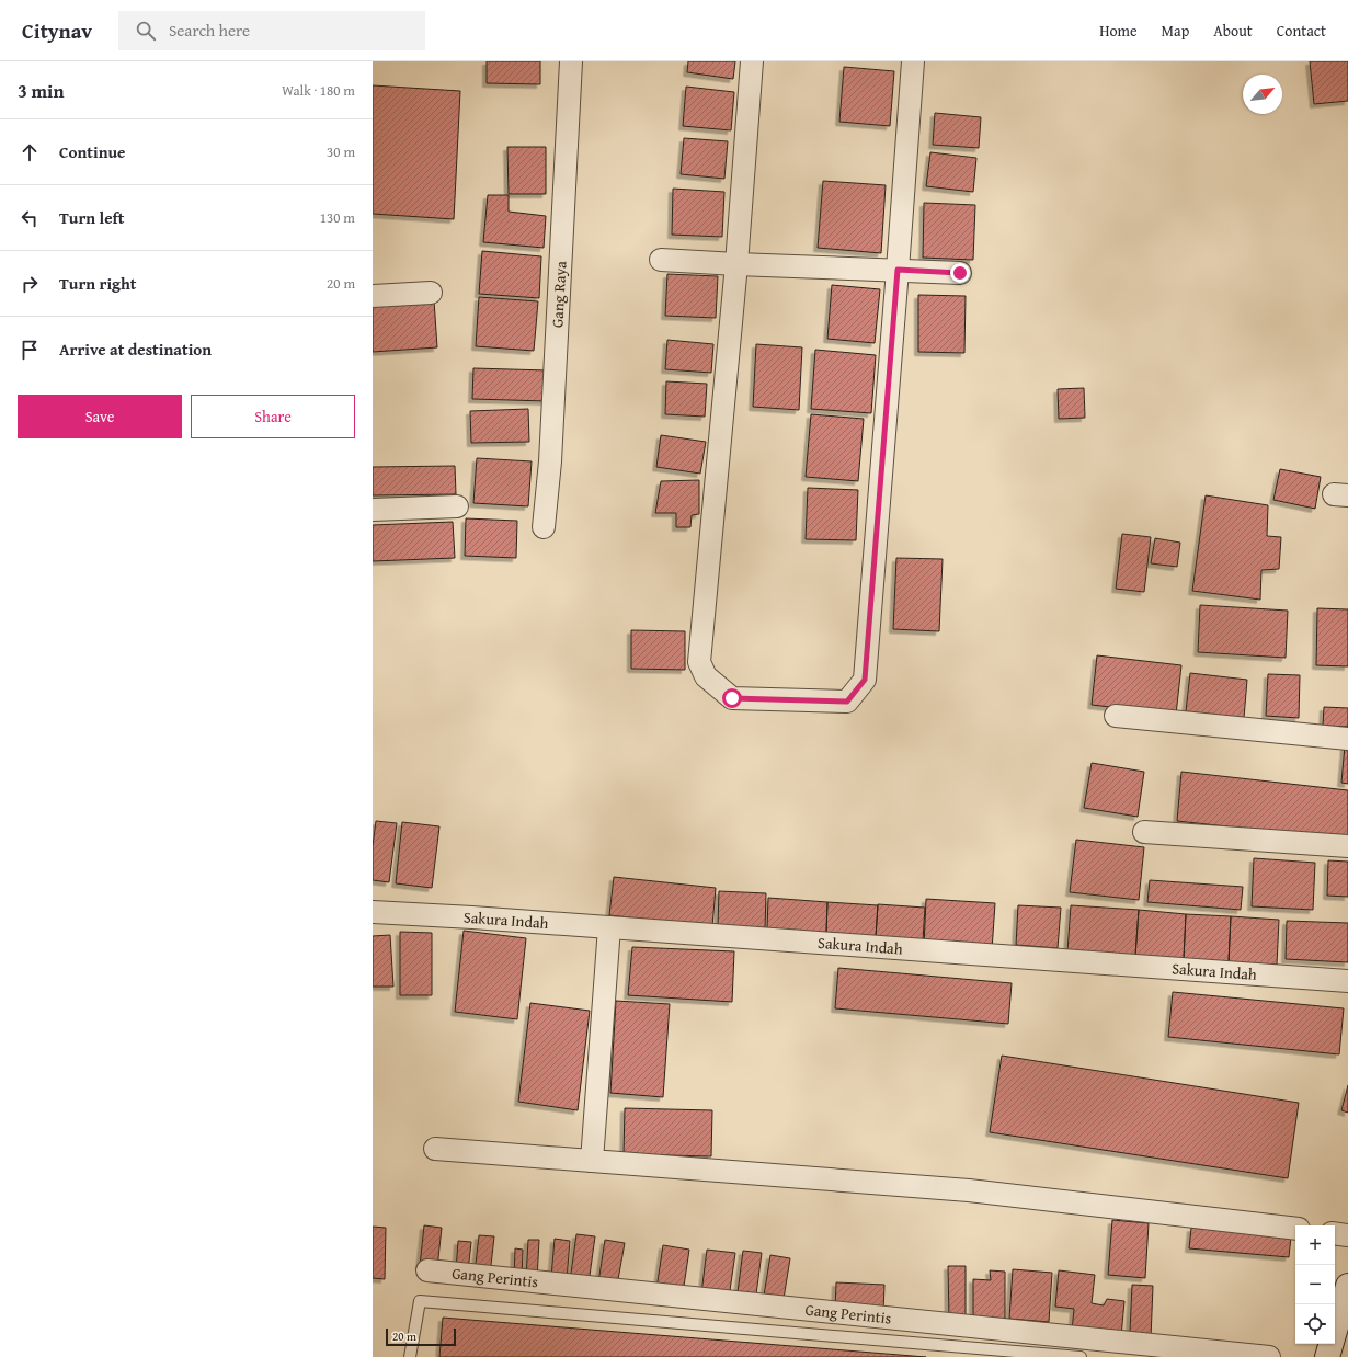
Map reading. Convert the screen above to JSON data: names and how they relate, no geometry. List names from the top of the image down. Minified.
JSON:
{"streets":{"street":["Gang Raya","Sakura Indah","Gang Perintis"]},"scale_bar":"20 m","north":"top right","page":{"header":"Citynav","search":"Search here","nav":["Home","Map","About","Contact"],"heading":["3 min","Walk · 180 m"],"list":[["Continue","30 m"],["Turn left","130 m"],["Turn right","20 m"],"Arrive at destination"],"buttons":["Save","Share"],"map_buttons":["+","−"],"scale":"20 m"}}
